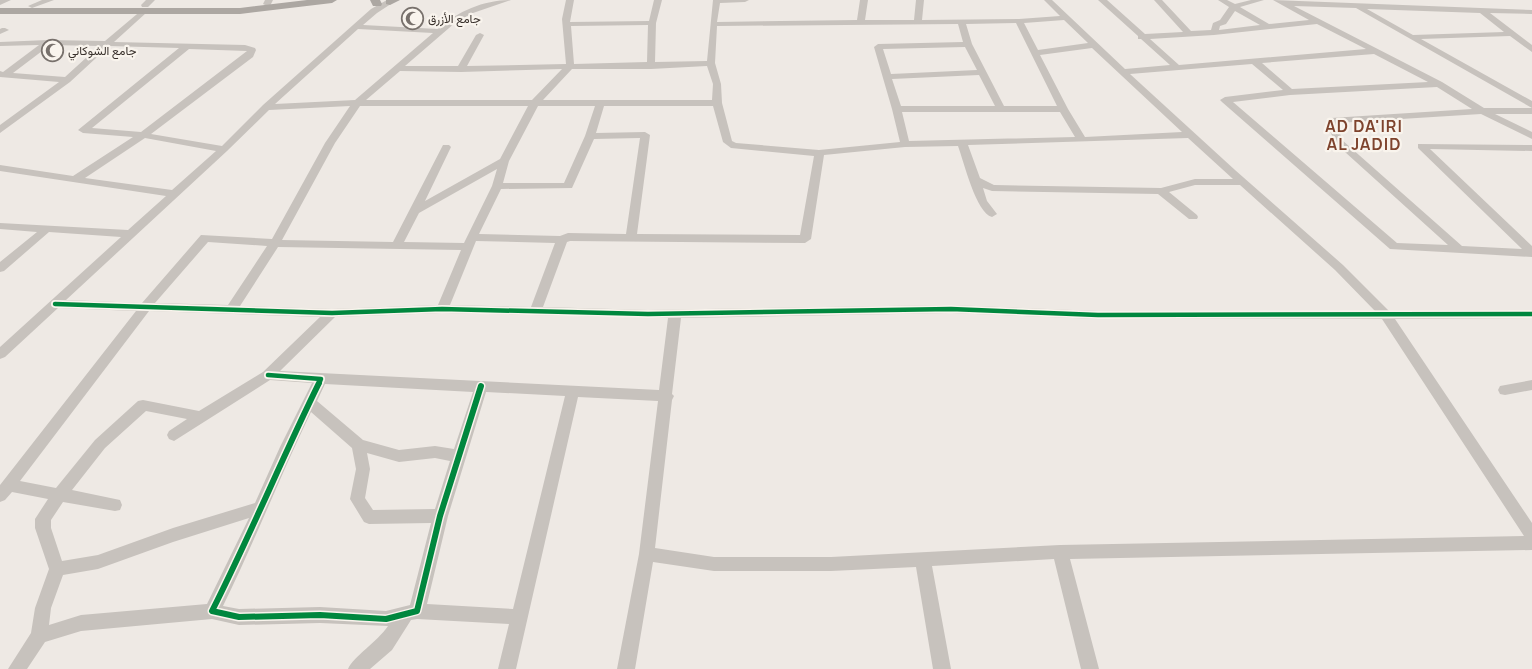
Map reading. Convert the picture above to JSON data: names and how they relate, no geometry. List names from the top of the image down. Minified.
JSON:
{"districts":["AD DA'IRI AL JADID"],"places":{"mosque":["جامع الأزرق","جامع الشوكاني"]}}
